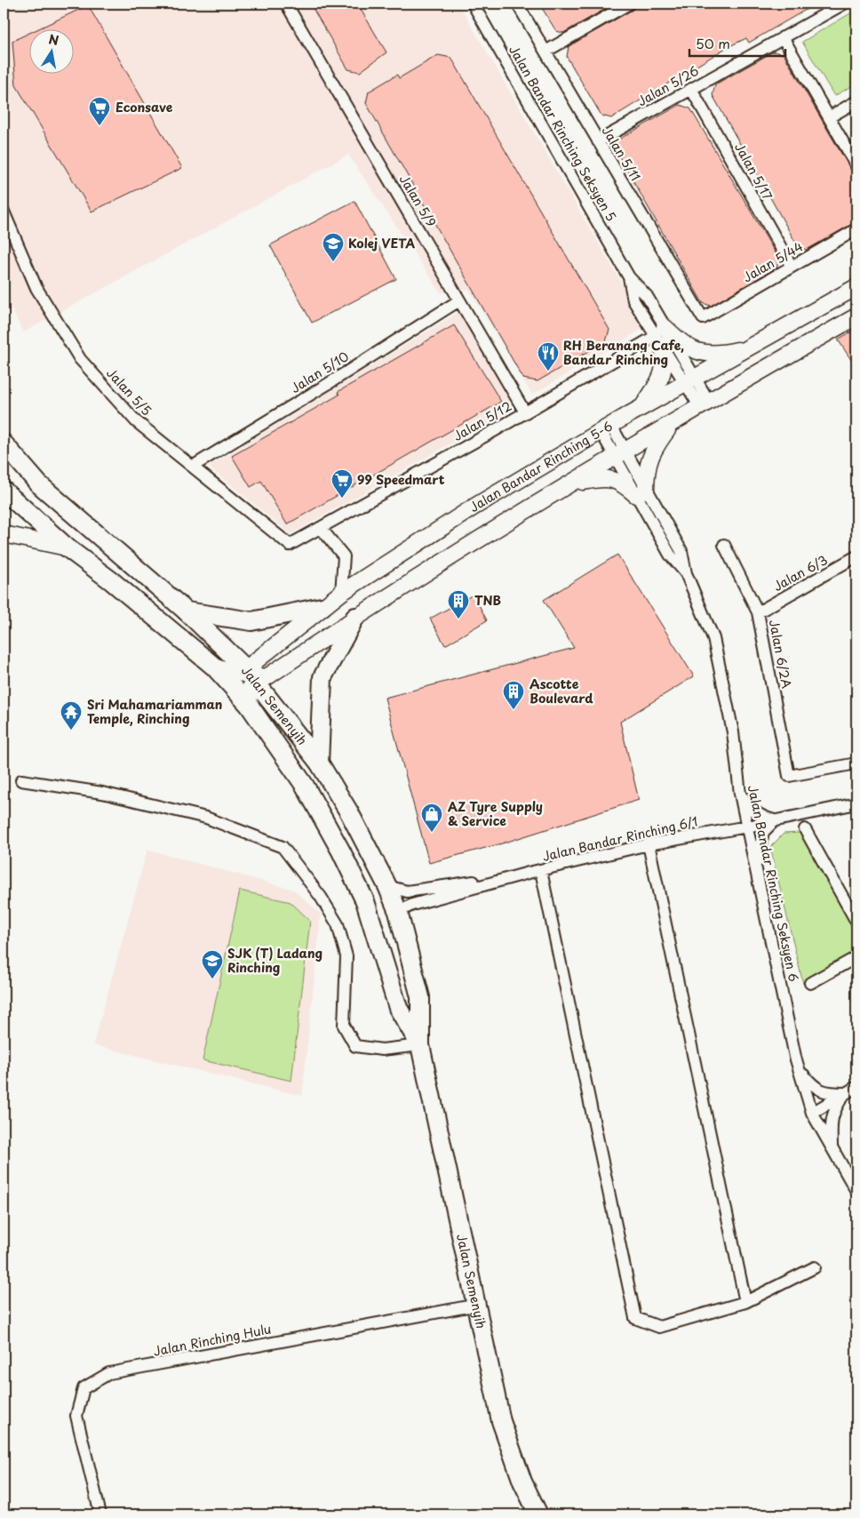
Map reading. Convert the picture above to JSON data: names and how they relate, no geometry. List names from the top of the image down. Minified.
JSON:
{"streets":{"main road":["Jalan Semenyih"],"street":["Jalan 5/26","Jalan Bandar Rinching Seksyen 5","Jalan 5/11","Jalan 5/17","Jalan 5/9","Jalan 5/44","Jalan 5/10","Jalan 5/5","Jalan 5/12","Jalan Bandar Rinching 5-6","Jalan 6/3","Jalan 6/2A","Jalan Bandar Rinching 6/1","Jalan Bandar Rinching Seksyen 6","Jalan Rinching Hulu"]},"crossings":[["Jalan 5/26","Jalan 5/11"],["Jalan 5/26","Jalan 5/17"],["Jalan Bandar Rinching Seksyen 5","Jalan 5/12"],["Jalan 5/11","Jalan 5/44"],["Jalan 5/17","Jalan 5/44"],["Jalan 5/9","Jalan 5/10"],["Jalan 5/9","Jalan 5/12"],["Jalan 5/10","Jalan 5/5"],["Jalan 5/5","Jalan 5/12"],["Jalan Bandar Rinching 5-6","Jalan Semenyih"],["Jalan Bandar Rinching 5-6","Jalan Bandar Rinching Seksyen 6"],["Jalan 6/3","Jalan 6/2A"],["Jalan Semenyih","Jalan Bandar Rinching 6/1"],["Jalan Semenyih","Jalan Rinching Hulu"],["Jalan Bandar Rinching 6/1","Jalan Bandar Rinching Seksyen 6"]],"places":{"supermarket":["Econsave","99 Speedmart"],"school or university":["Kolej VETA","SJK (T) Ladang Rinching"],"restaurant":["RH Beranang Cafe, Bandar Rinching"],"building":["TNB","Ascotte Boulevard"],"temple":["Sri Mahamariamman Temple, Rinching"],"shop":["AZ Tyre Supply & Service"]},"scale_bar":"50 m","north":"top"}
